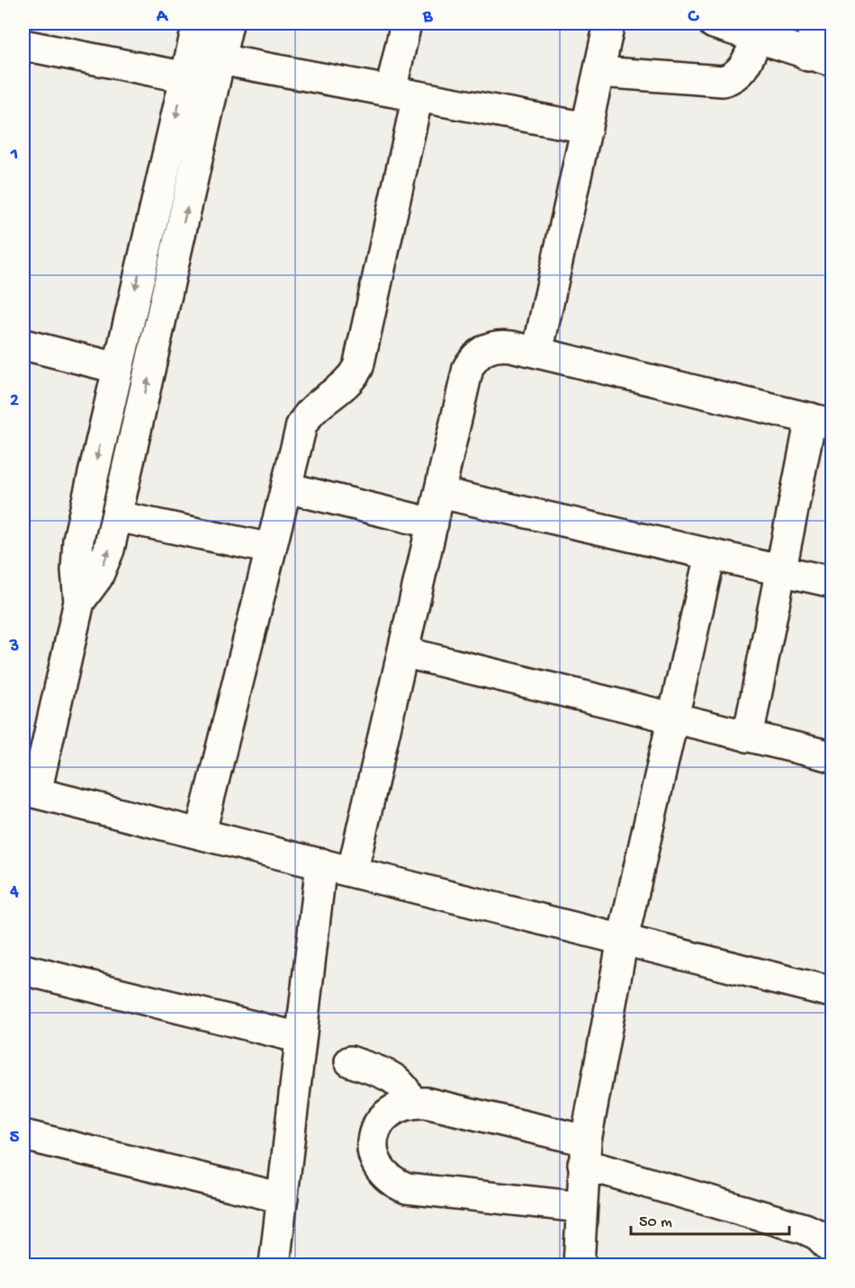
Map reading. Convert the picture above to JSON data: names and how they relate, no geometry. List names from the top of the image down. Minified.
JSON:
{"scale_bar":"50 m","grid":{"columns":["A","B","C"],"rows":["1","2","3","4","5"]}}
